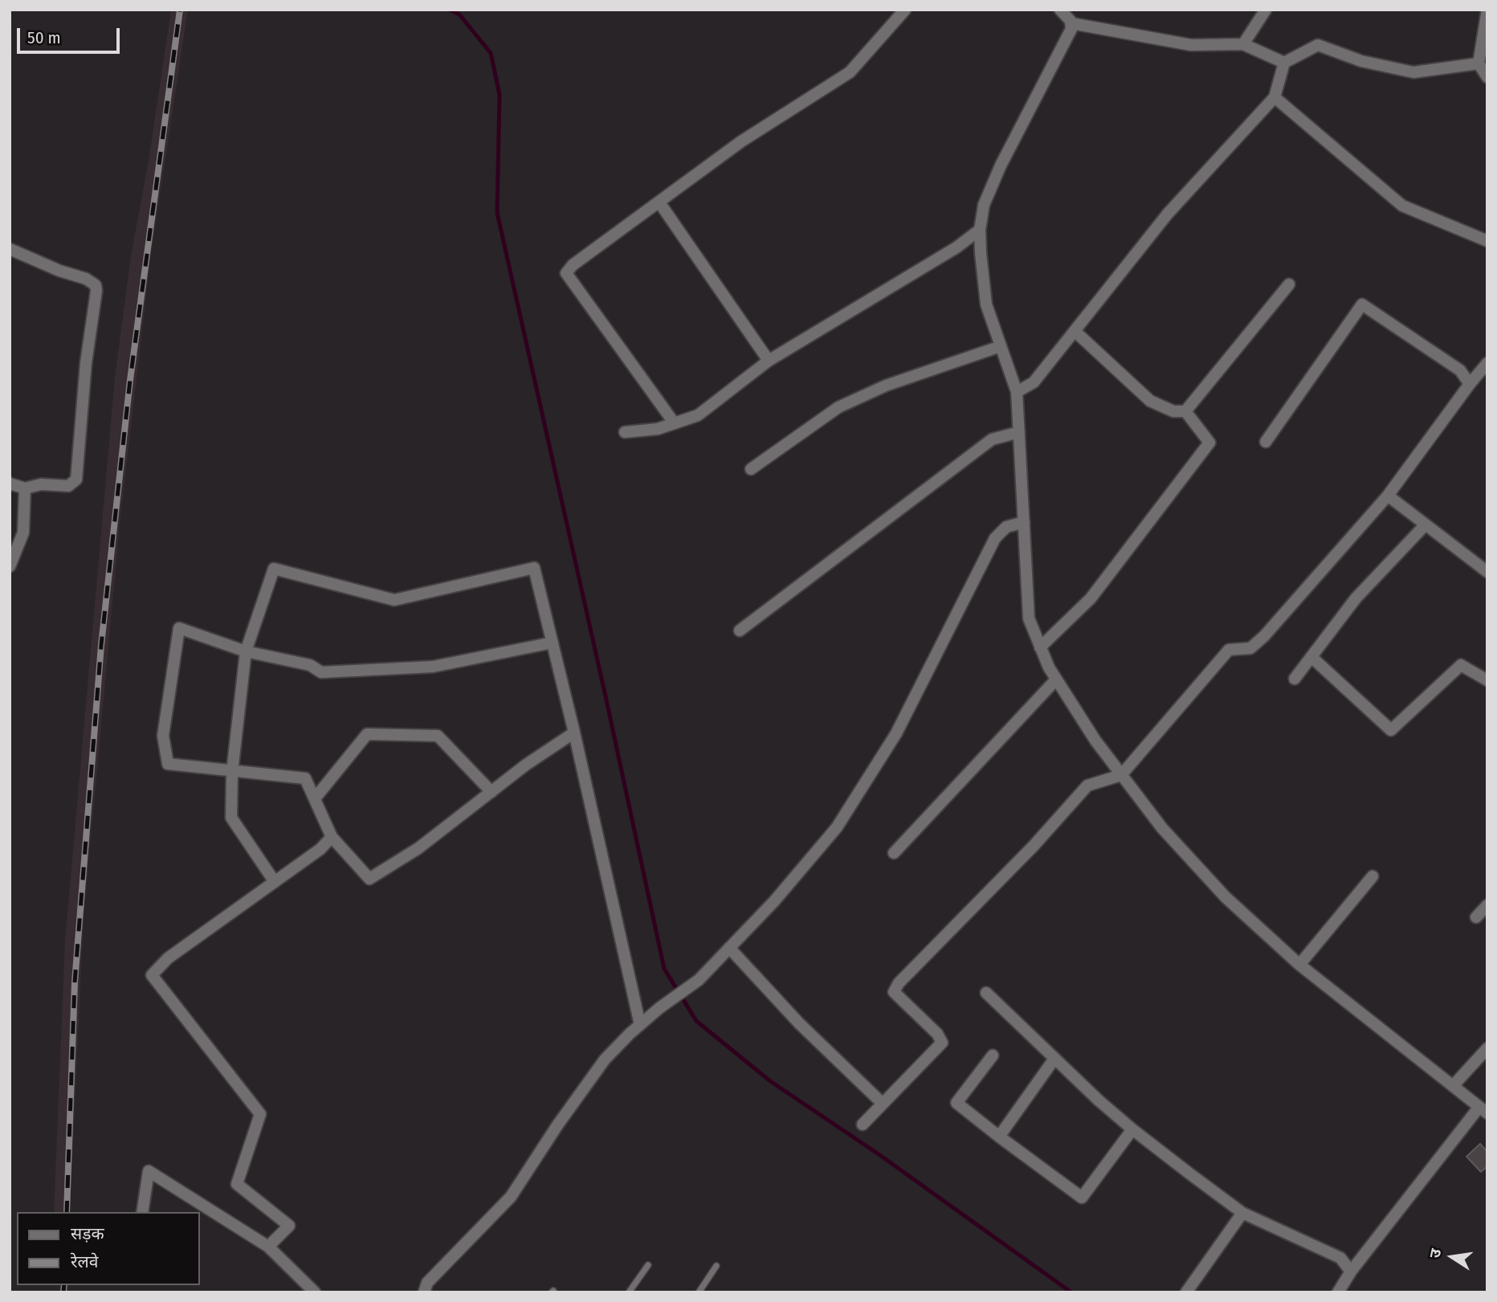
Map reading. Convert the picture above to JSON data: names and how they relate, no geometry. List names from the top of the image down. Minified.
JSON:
{"legend":["सड़क","रेलवे"],"scale_bar":"50 m","north":"left"}
